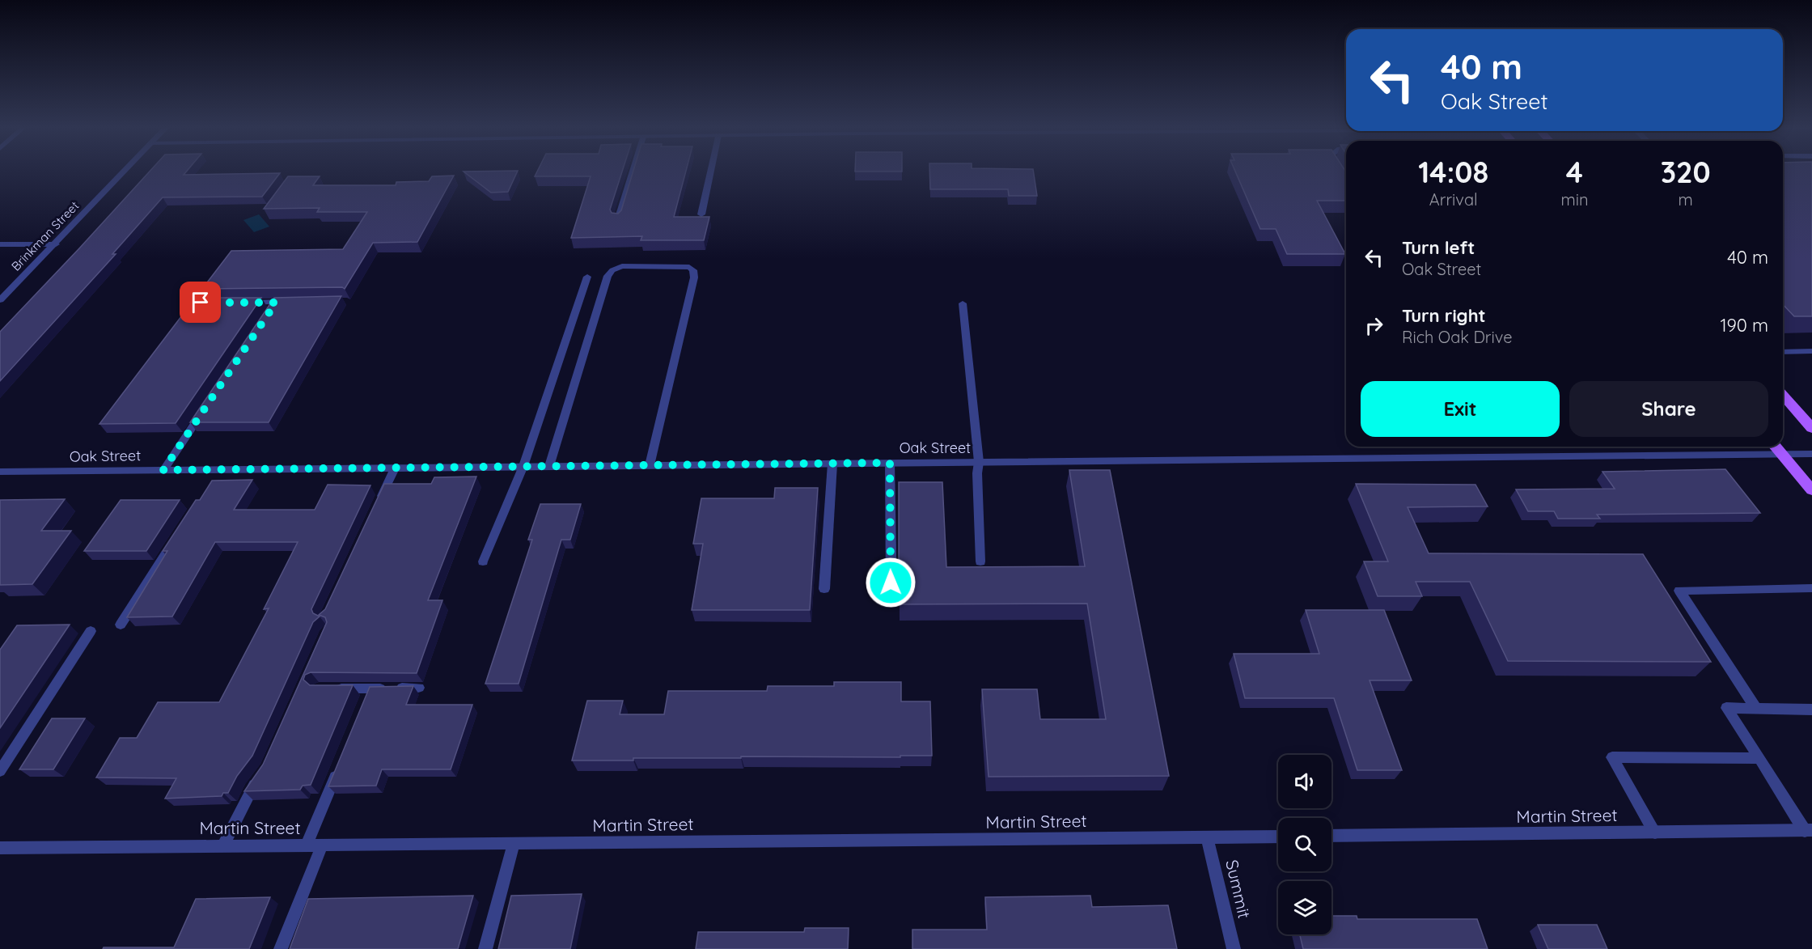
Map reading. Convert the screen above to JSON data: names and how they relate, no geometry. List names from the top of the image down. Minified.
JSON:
{"streets":{"street":["Brinkman Street","Oak Street","Martin Street","Summit"]},"crossings":[["Martin Street","Summit"]],"page":{"turn":["40 m","Oak Street"],"eta":["14:08","Arrival","4","min","320","m"],"list":[{"name":"Turn left","note":"Oak Street","value":"40 m"},{"name":"Turn right","note":"Rich Oak Drive","value":"190 m"}],"buttons":["Exit","Share"]}}
